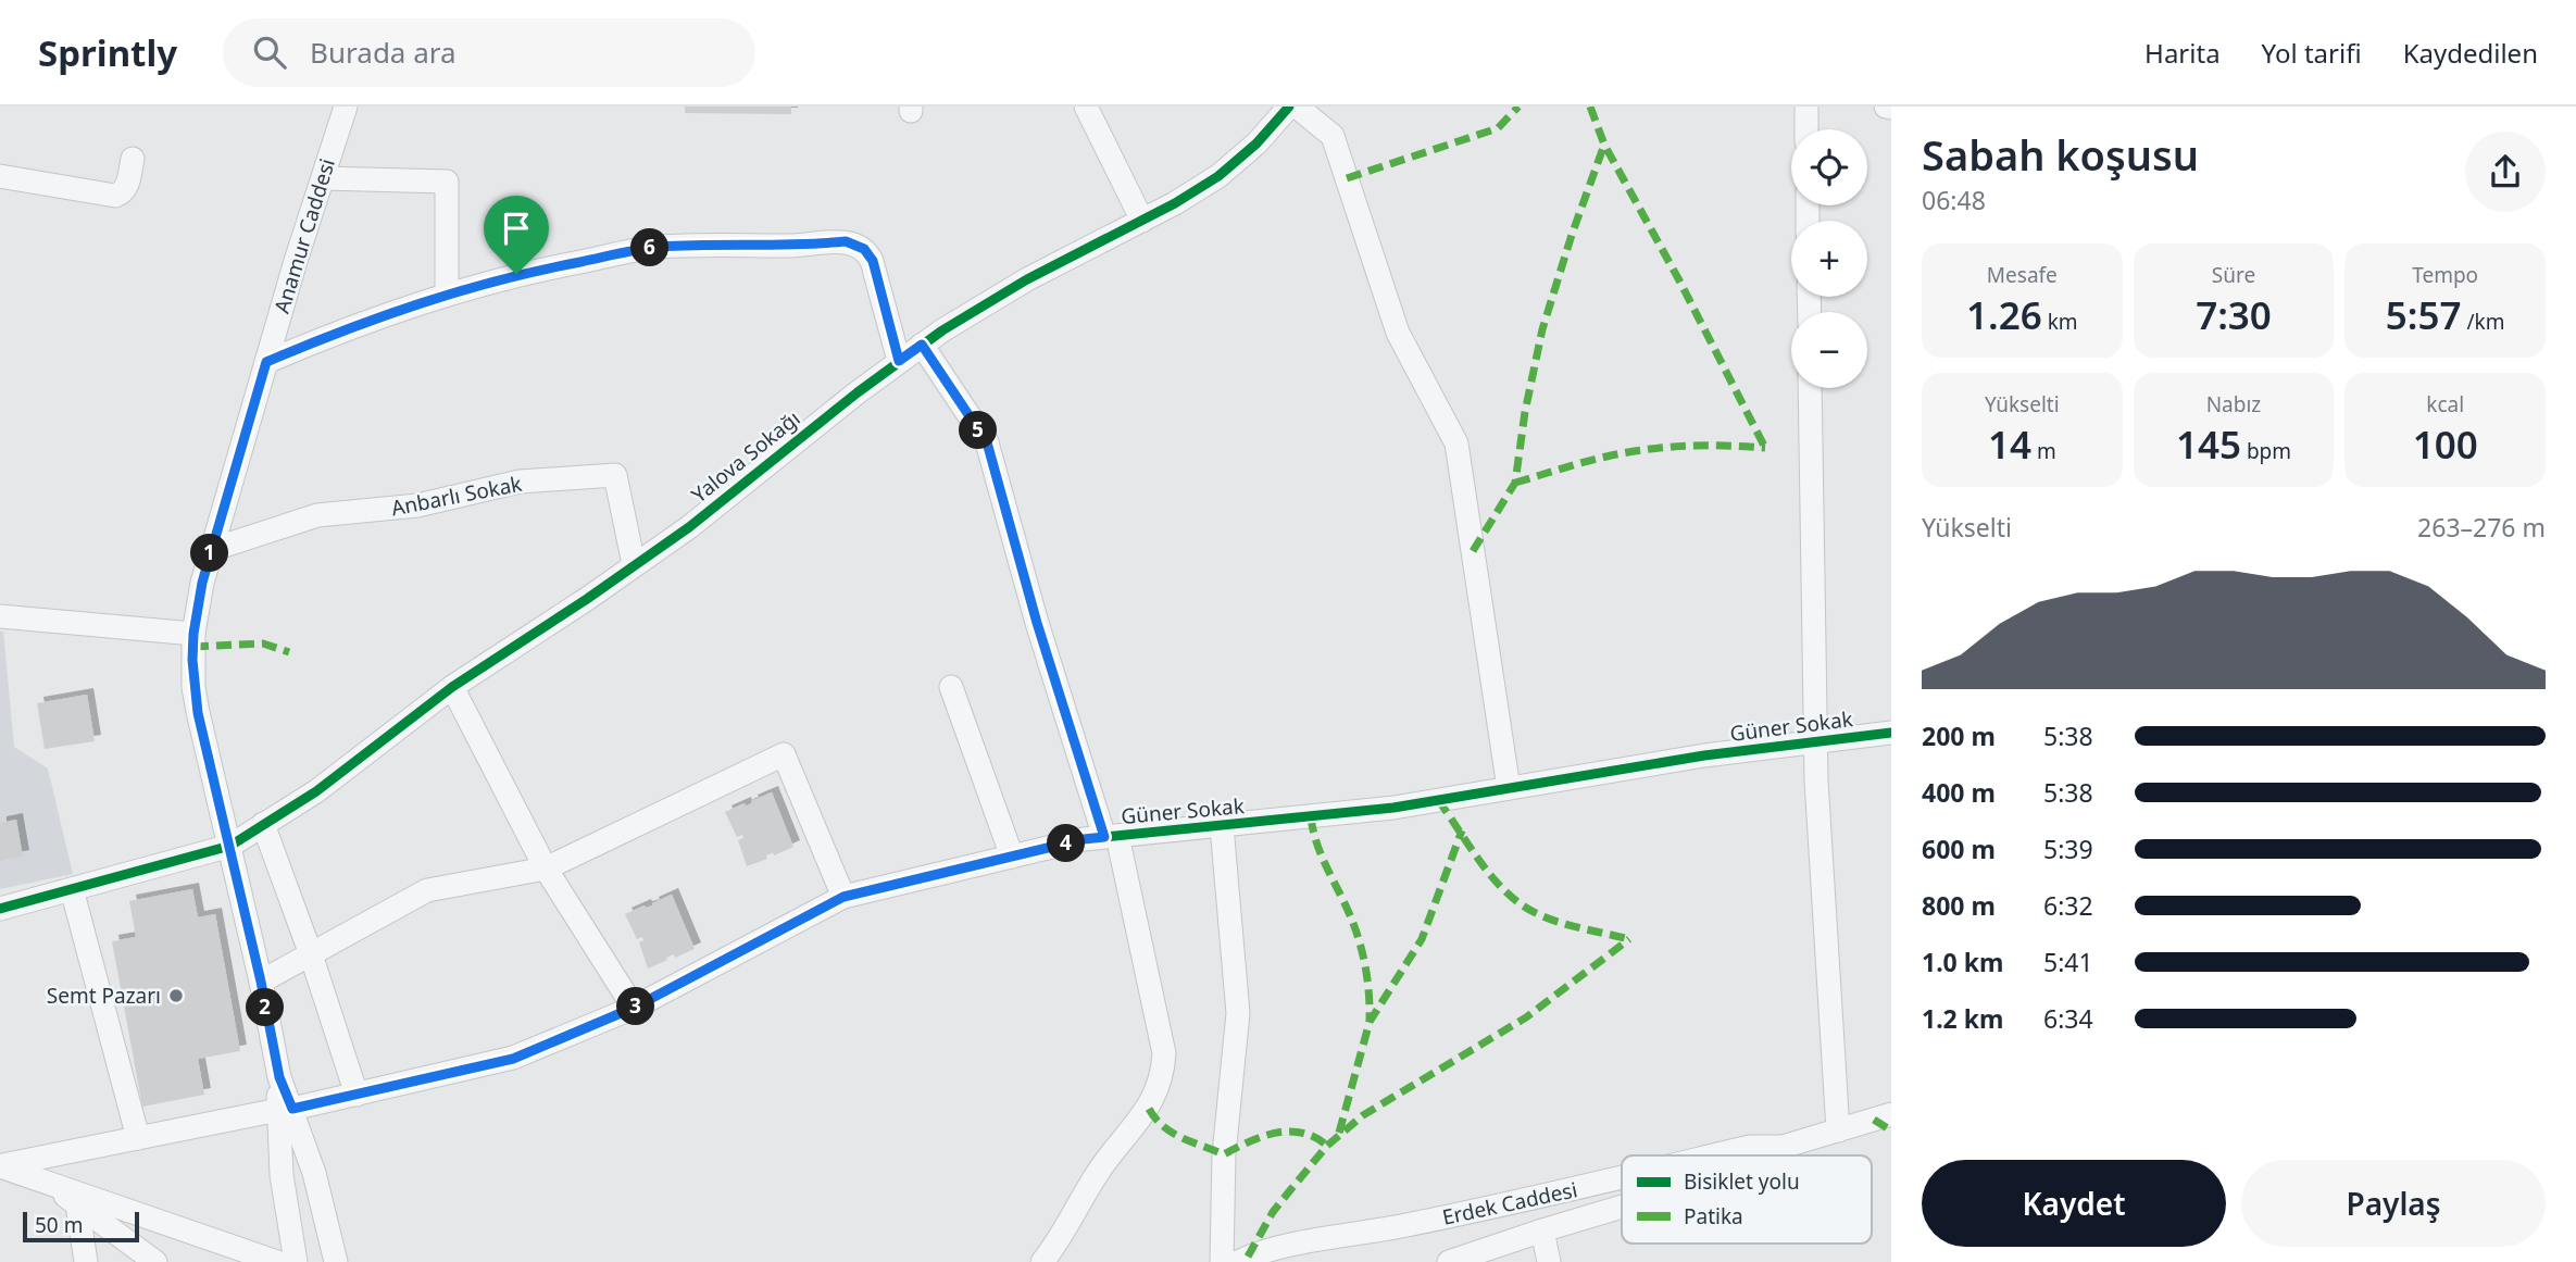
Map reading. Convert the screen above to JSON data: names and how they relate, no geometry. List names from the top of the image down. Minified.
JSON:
{"streets":{"street":["Anamur Caddesi","Yalova Sokağı","Anbarlı Sokak","Güner Sokak","Erdek Caddesi"]},"crossings":[["Anamur Caddesi","Yalova Sokağı"],["Anamur Caddesi","Anbarlı Sokak"],["Anamur Caddesi","Güner Sokak"],["Yalova Sokağı","Anbarlı Sokak"]],"places":["Semt Pazarı"],"legend":["Bisiklet yolu","Patika"],"scale_bar":"50 m","page":{"header":"Sprintly","search":"Burada ara","nav":["Harita","Yol tarifi","Kaydedilen"],"heading":["Sabah koşusu","06:48"],"map_buttons":["+","−"],"pins":["6","5","1","4","3","2"],"stats":[["Mesafe","1.26 km"],["Süre","7:30"],["Tempo","5:57 /km"],["Yükselti","14 m"],["Nabız","145 bpm"],["kcal","100"]],"chart":["Yükselti","263–276 m"],"list":[{"name":"200 m","note":"5:38"},{"name":"400 m","note":"5:38"},{"name":"600 m","note":"5:39"},{"name":"800 m","note":"6:32"},{"name":"1.0 km","note":"5:41"},{"name":"1.2 km","note":"6:34"}],"buttons":["Kaydet","Paylaş"],"scale":"50 m"}}
